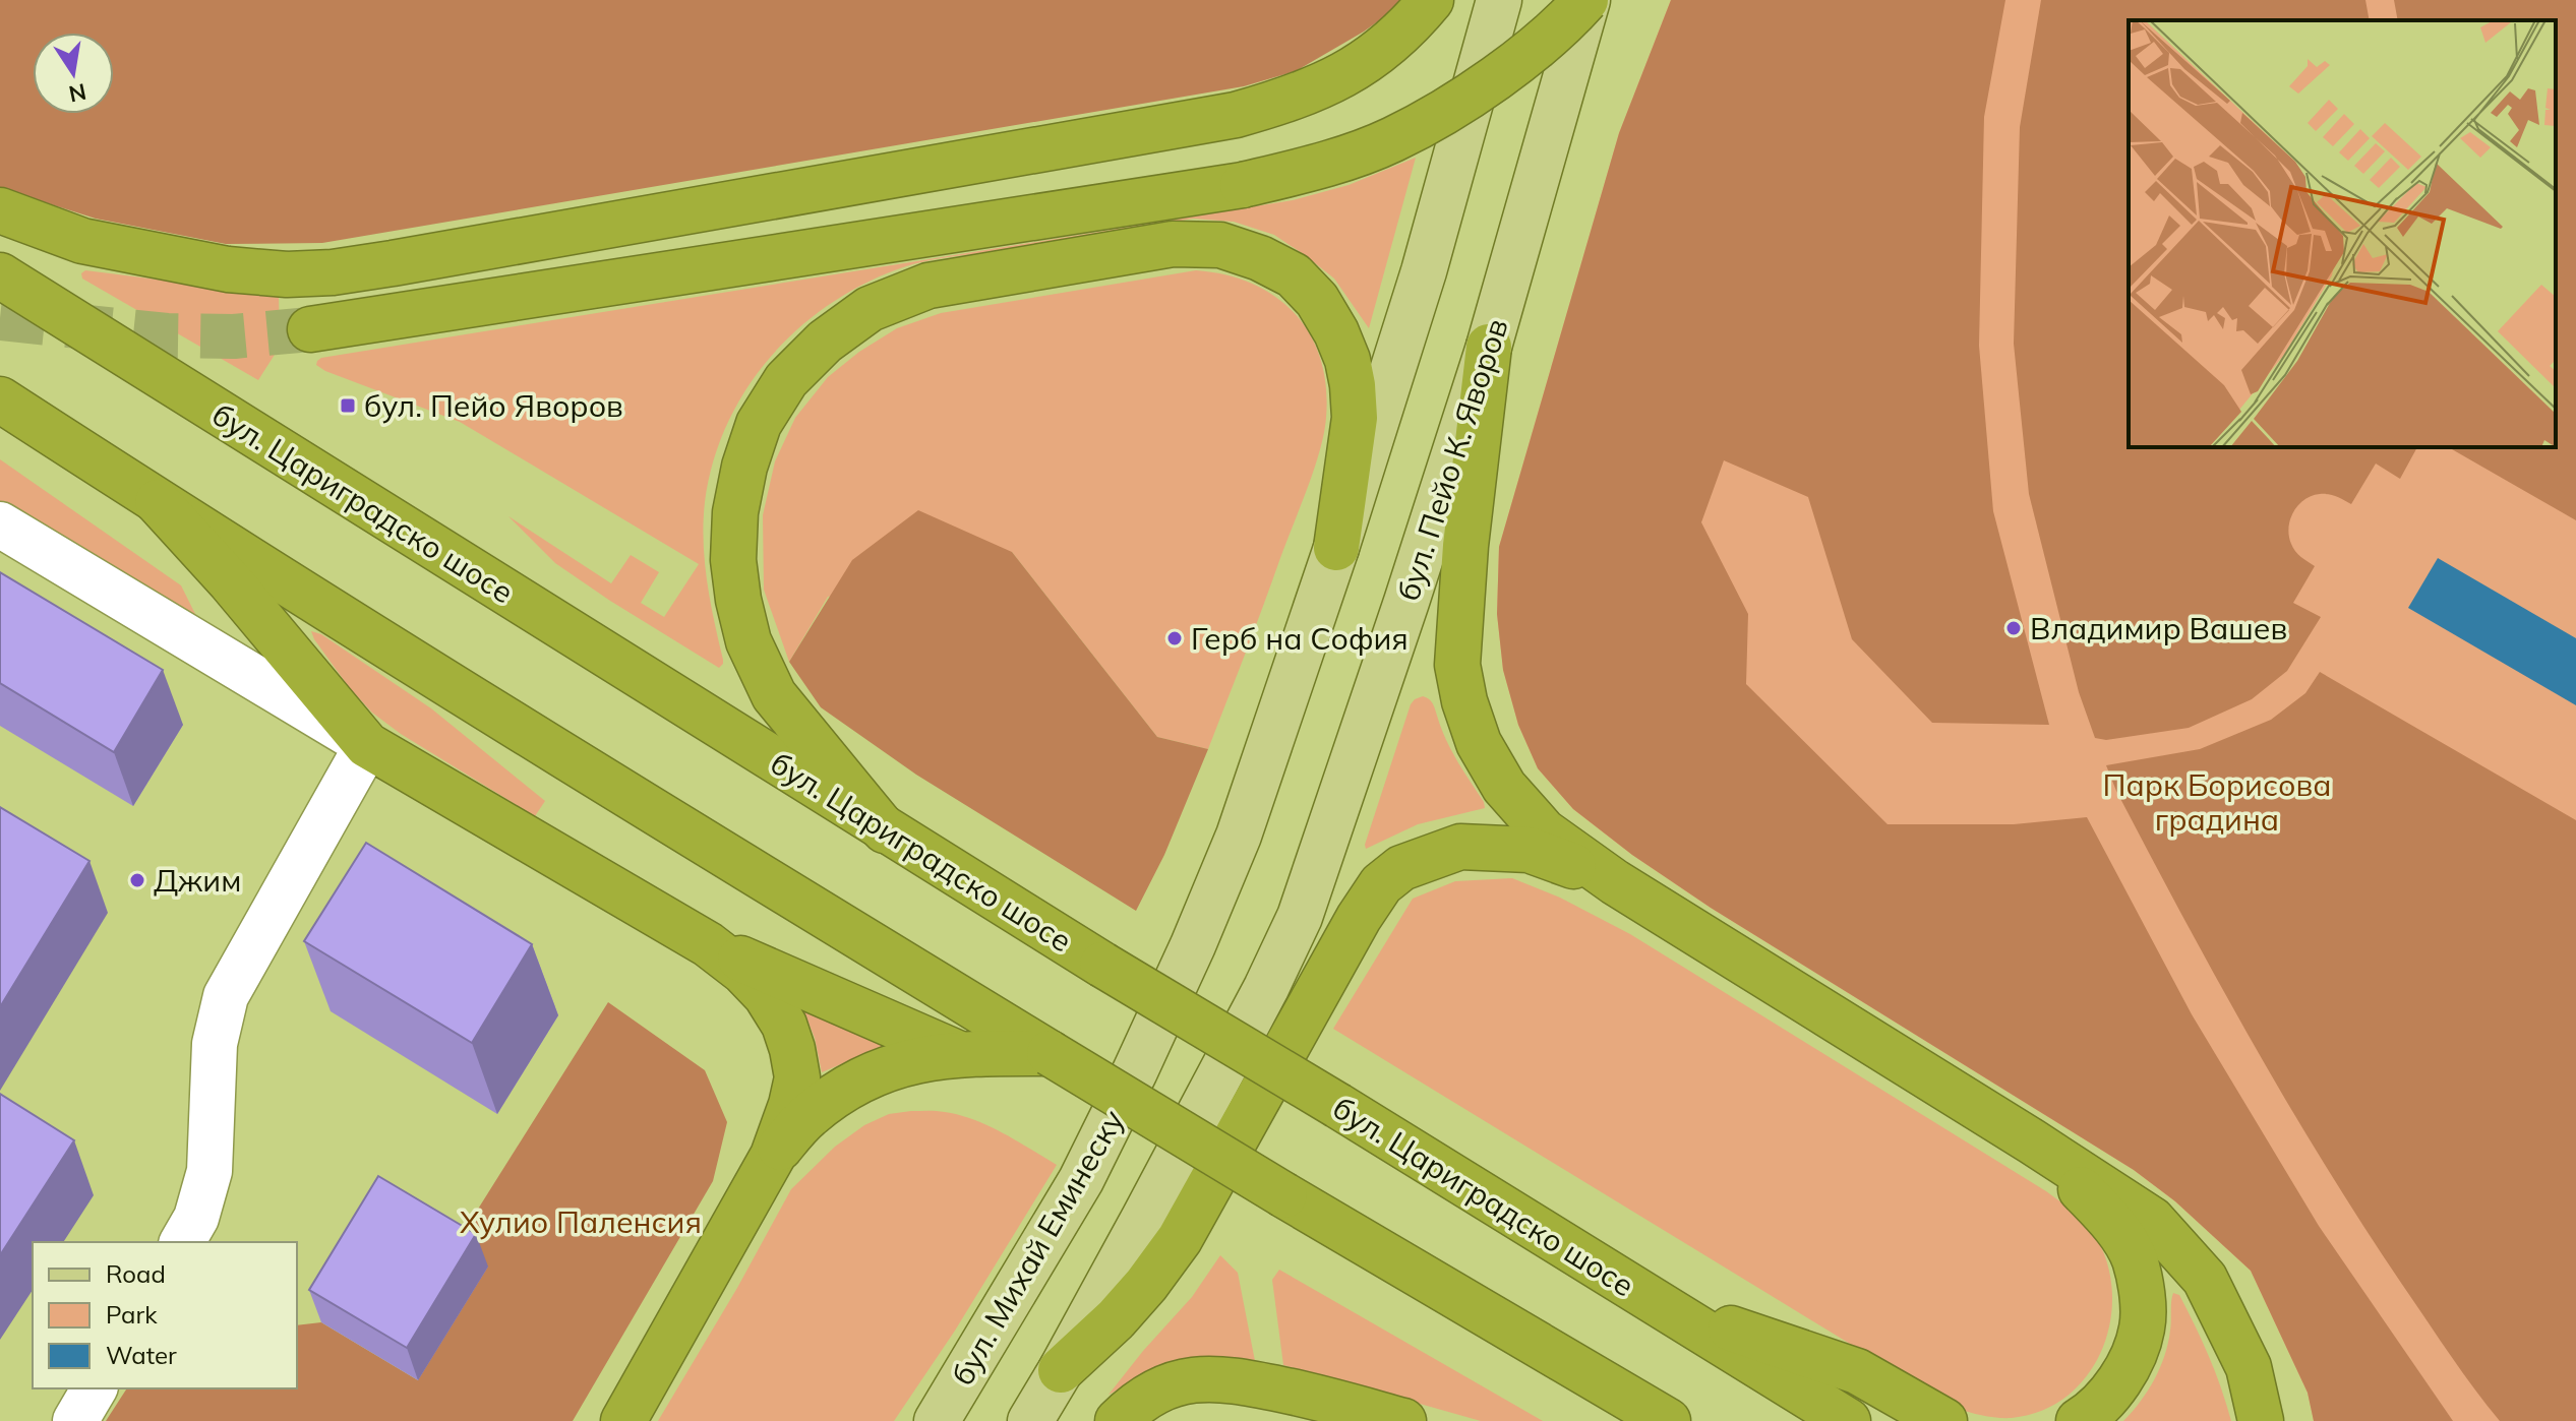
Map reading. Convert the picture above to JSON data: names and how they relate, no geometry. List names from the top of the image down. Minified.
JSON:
{"streets":{"highway":["бул. Цариградско шосе"],"main road":["бул. Пейо К. Яворов","бул. Михай Еминеску"]},"parks":["Парк Борисова градина","Хулио Паленсия"],"places":{"transit":["бул. Пейо Яворов"],"other":["Владимир Вашев","Герб на София","Джим"]},"legend":["Road","Park","Water"],"north":"bottom"}
